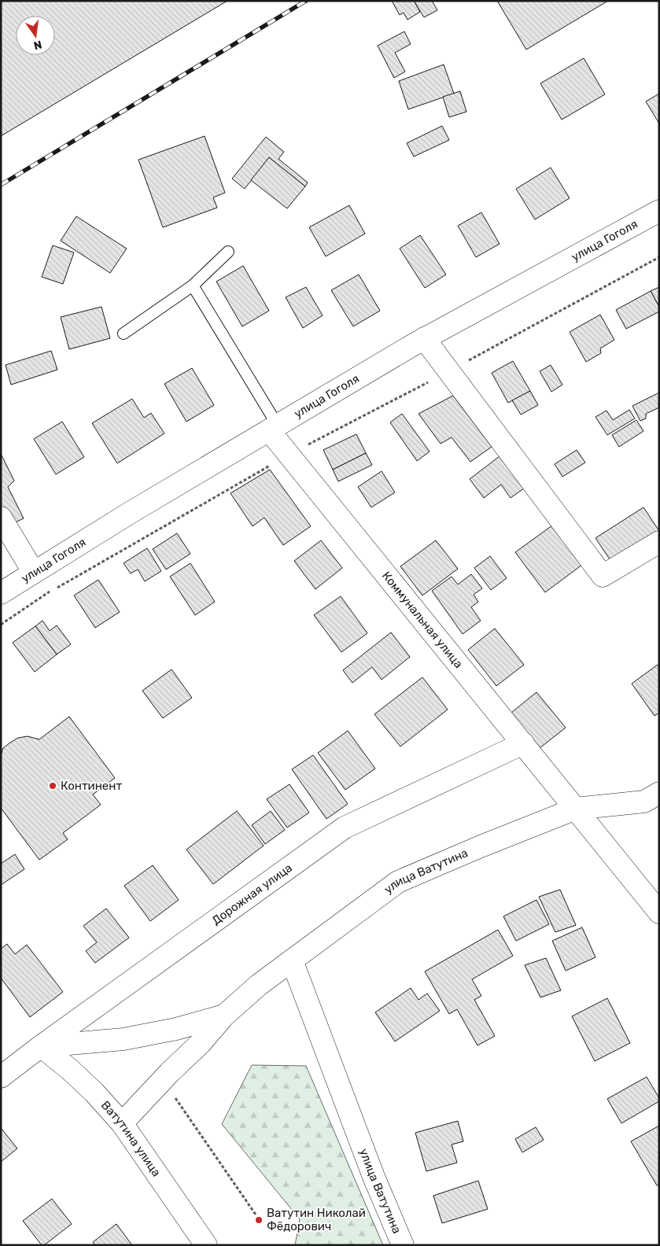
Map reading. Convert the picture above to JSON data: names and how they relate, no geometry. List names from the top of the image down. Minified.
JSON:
{"streets":{"street":["улица Гоголя","Коммунальная улица","улица Ватутина","Дорожная улица","Ватутина улица"]},"crossings":[["улица Гоголя","Коммунальная улица"],["Коммунальная улица","улица Ватутина"],["Коммунальная улица","Дорожная улица"],["улица Ватутина","Ватутина улица"],["Дорожная улица","Ватутина улица"]],"places":["Континент","Ватутин Николай Фёдорович"],"north":"bottom"}
